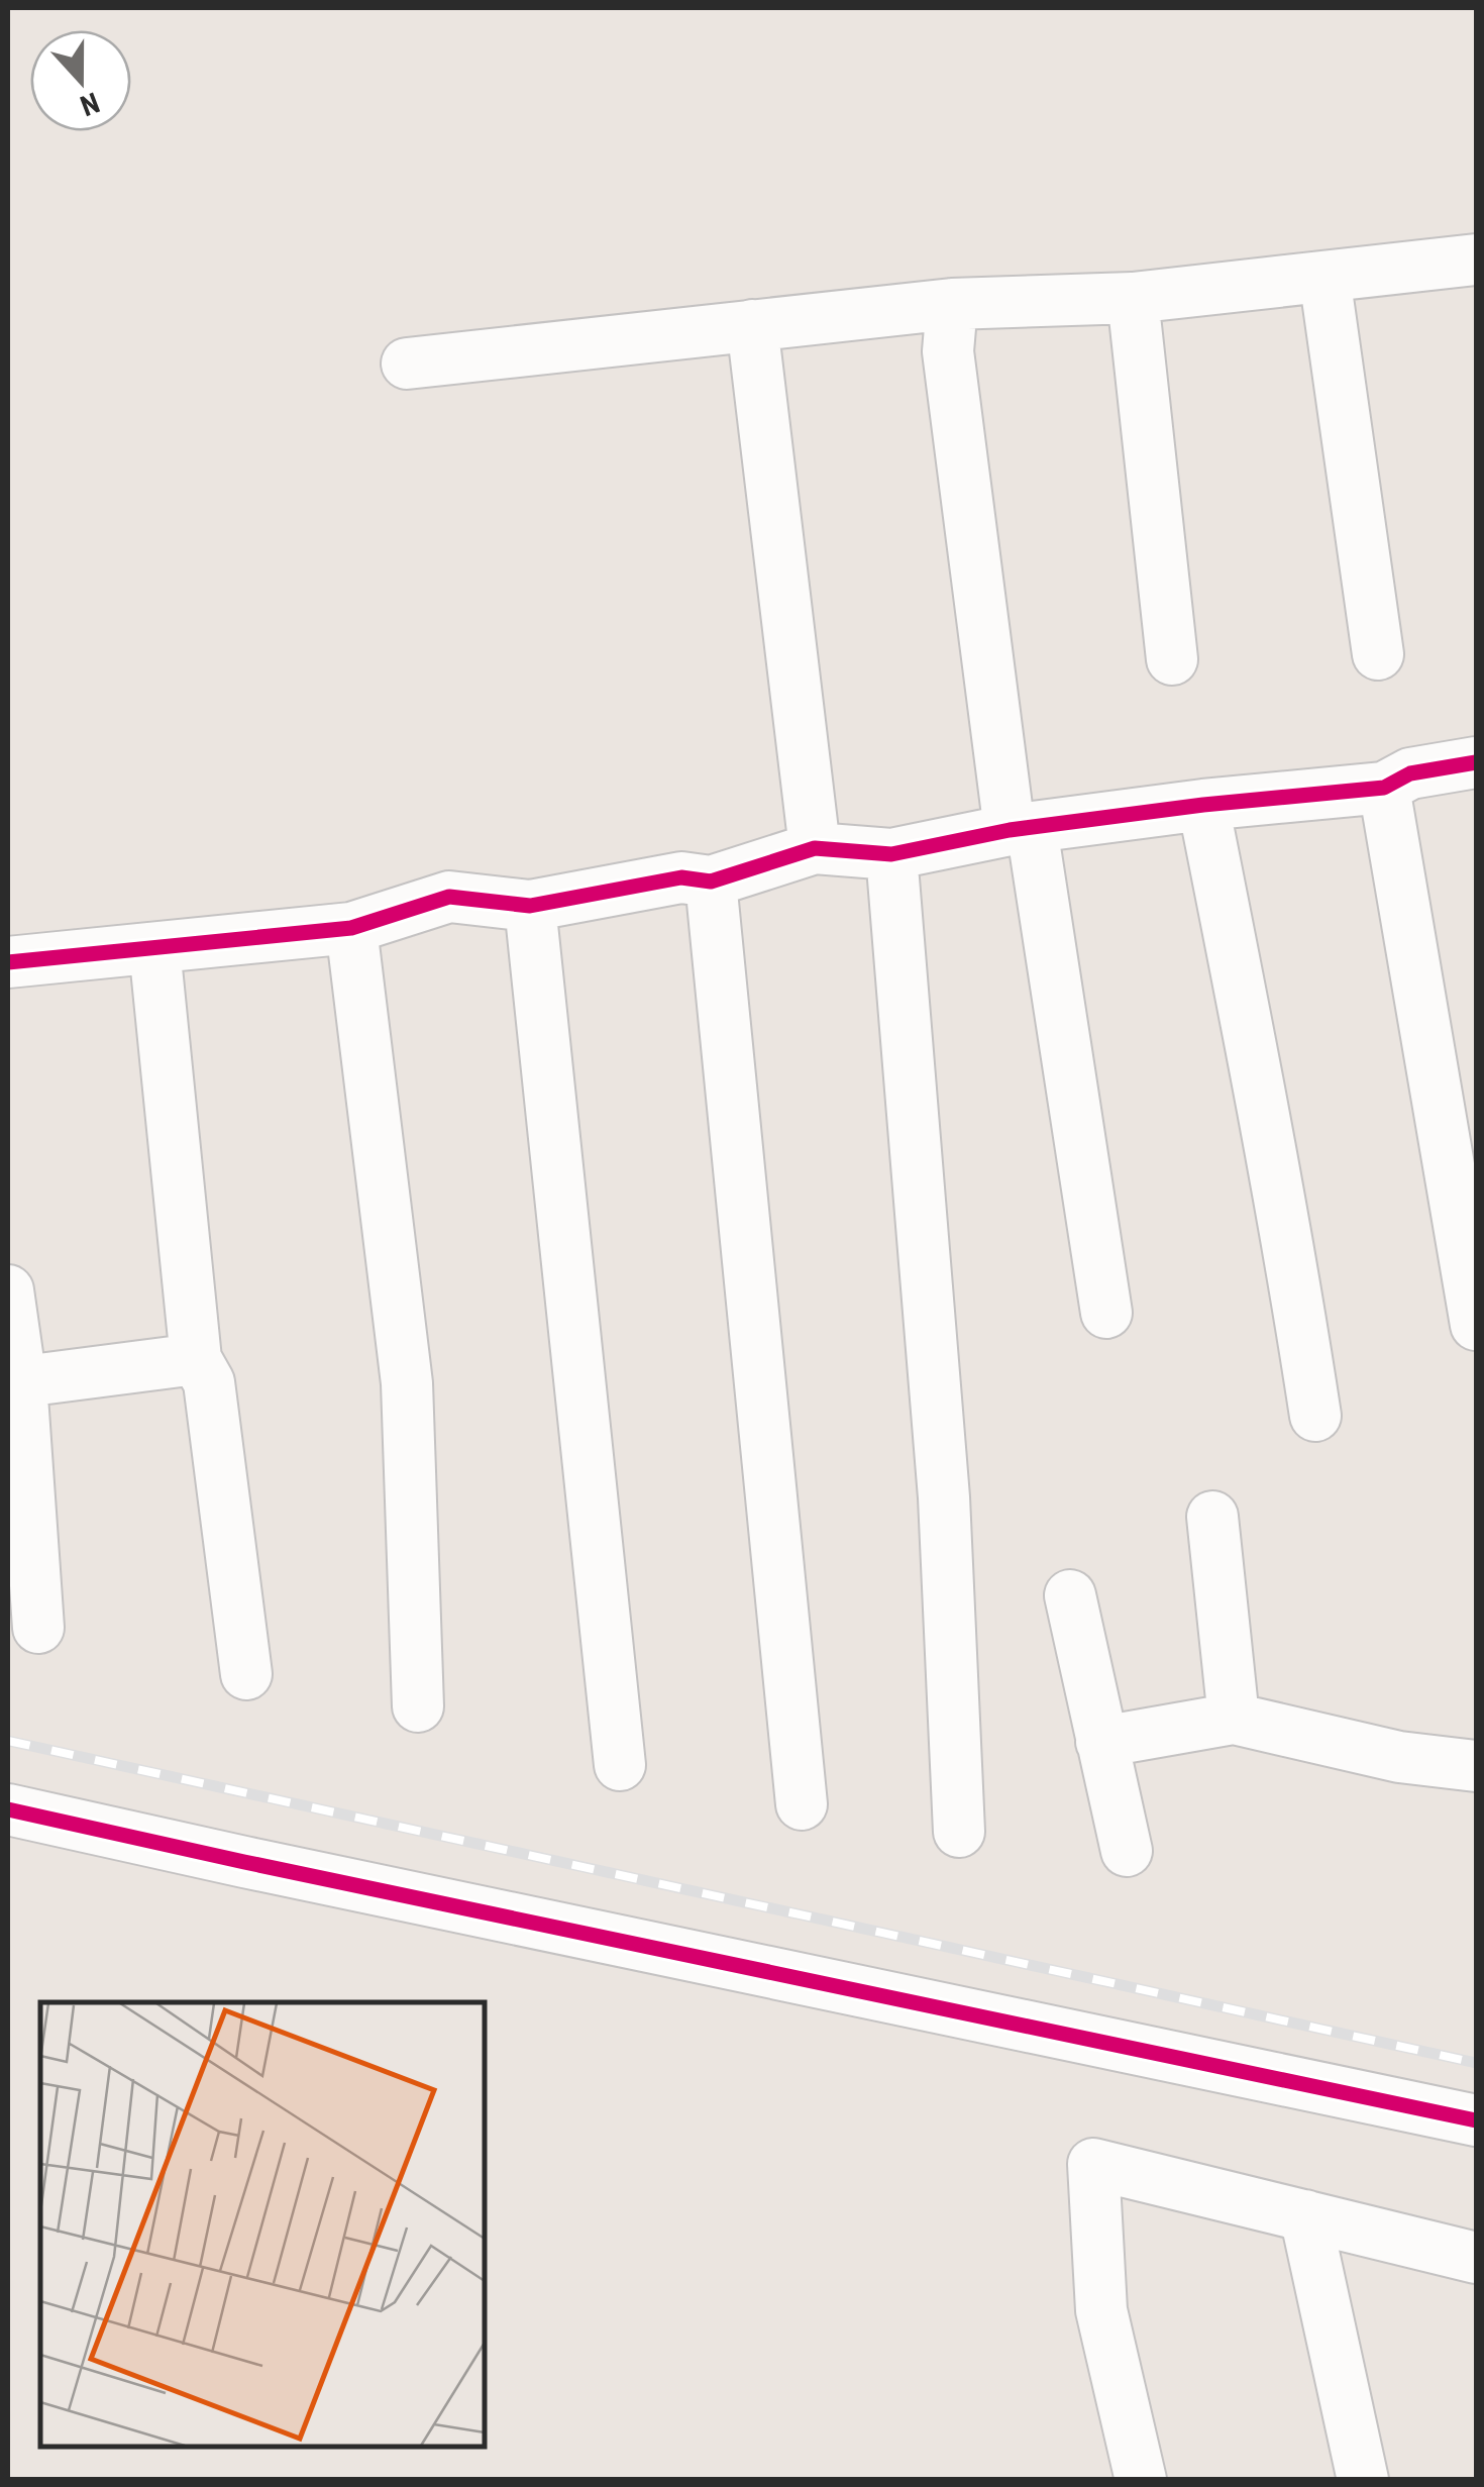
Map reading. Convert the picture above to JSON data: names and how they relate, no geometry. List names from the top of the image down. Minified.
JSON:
{"north":"bottom"}
